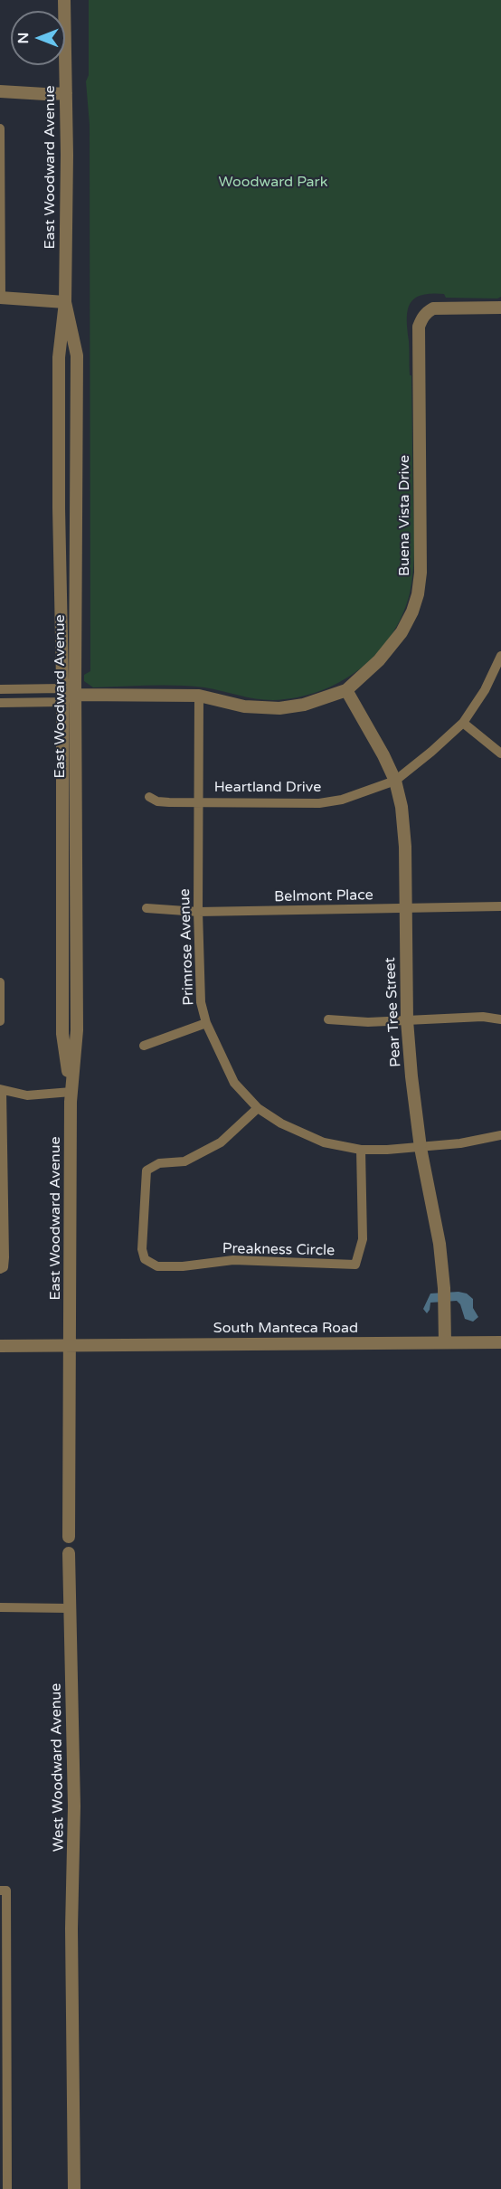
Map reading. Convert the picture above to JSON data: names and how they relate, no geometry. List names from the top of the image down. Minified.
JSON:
{"streets":{"street":["East Woodward Avenue","Buena Vista Drive","Heartland Drive","Belmont Place","Primrose Avenue","Pear Tree Street","Preakness Circle","South Manteca Road","West Woodward Avenue"]},"crossings":[["East Woodward Avenue","Buena Vista Drive"],["East Woodward Avenue","South Manteca Road"],["East Woodward Avenue","West Woodward Avenue"],["Buena Vista Drive","Primrose Avenue"],["Buena Vista Drive","Pear Tree Street"],["Heartland Drive","Primrose Avenue"],["Heartland Drive","Pear Tree Street"],["Belmont Place","Primrose Avenue"],["Belmont Place","Pear Tree Street"],["Primrose Avenue","Pear Tree Street"],["Primrose Avenue","Preakness Circle"],["Pear Tree Street","South Manteca Road"],["South Manteca Road","West Woodward Avenue"]],"parks":["Woodward Park"],"north":"left"}
